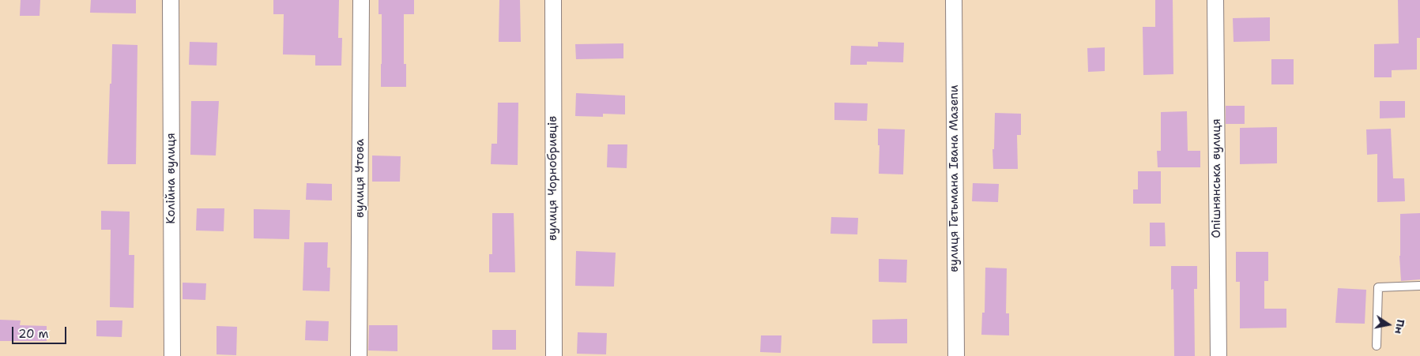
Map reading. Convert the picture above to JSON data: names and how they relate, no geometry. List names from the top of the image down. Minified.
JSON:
{"streets":{"street":["Колійна вулиця","вулиця Утова","вулиця Чорнобривців","вулиця Гетьмана Івана Мазепи","Опішнянська вулиця"]},"scale_bar":"20 m","north":"right"}
